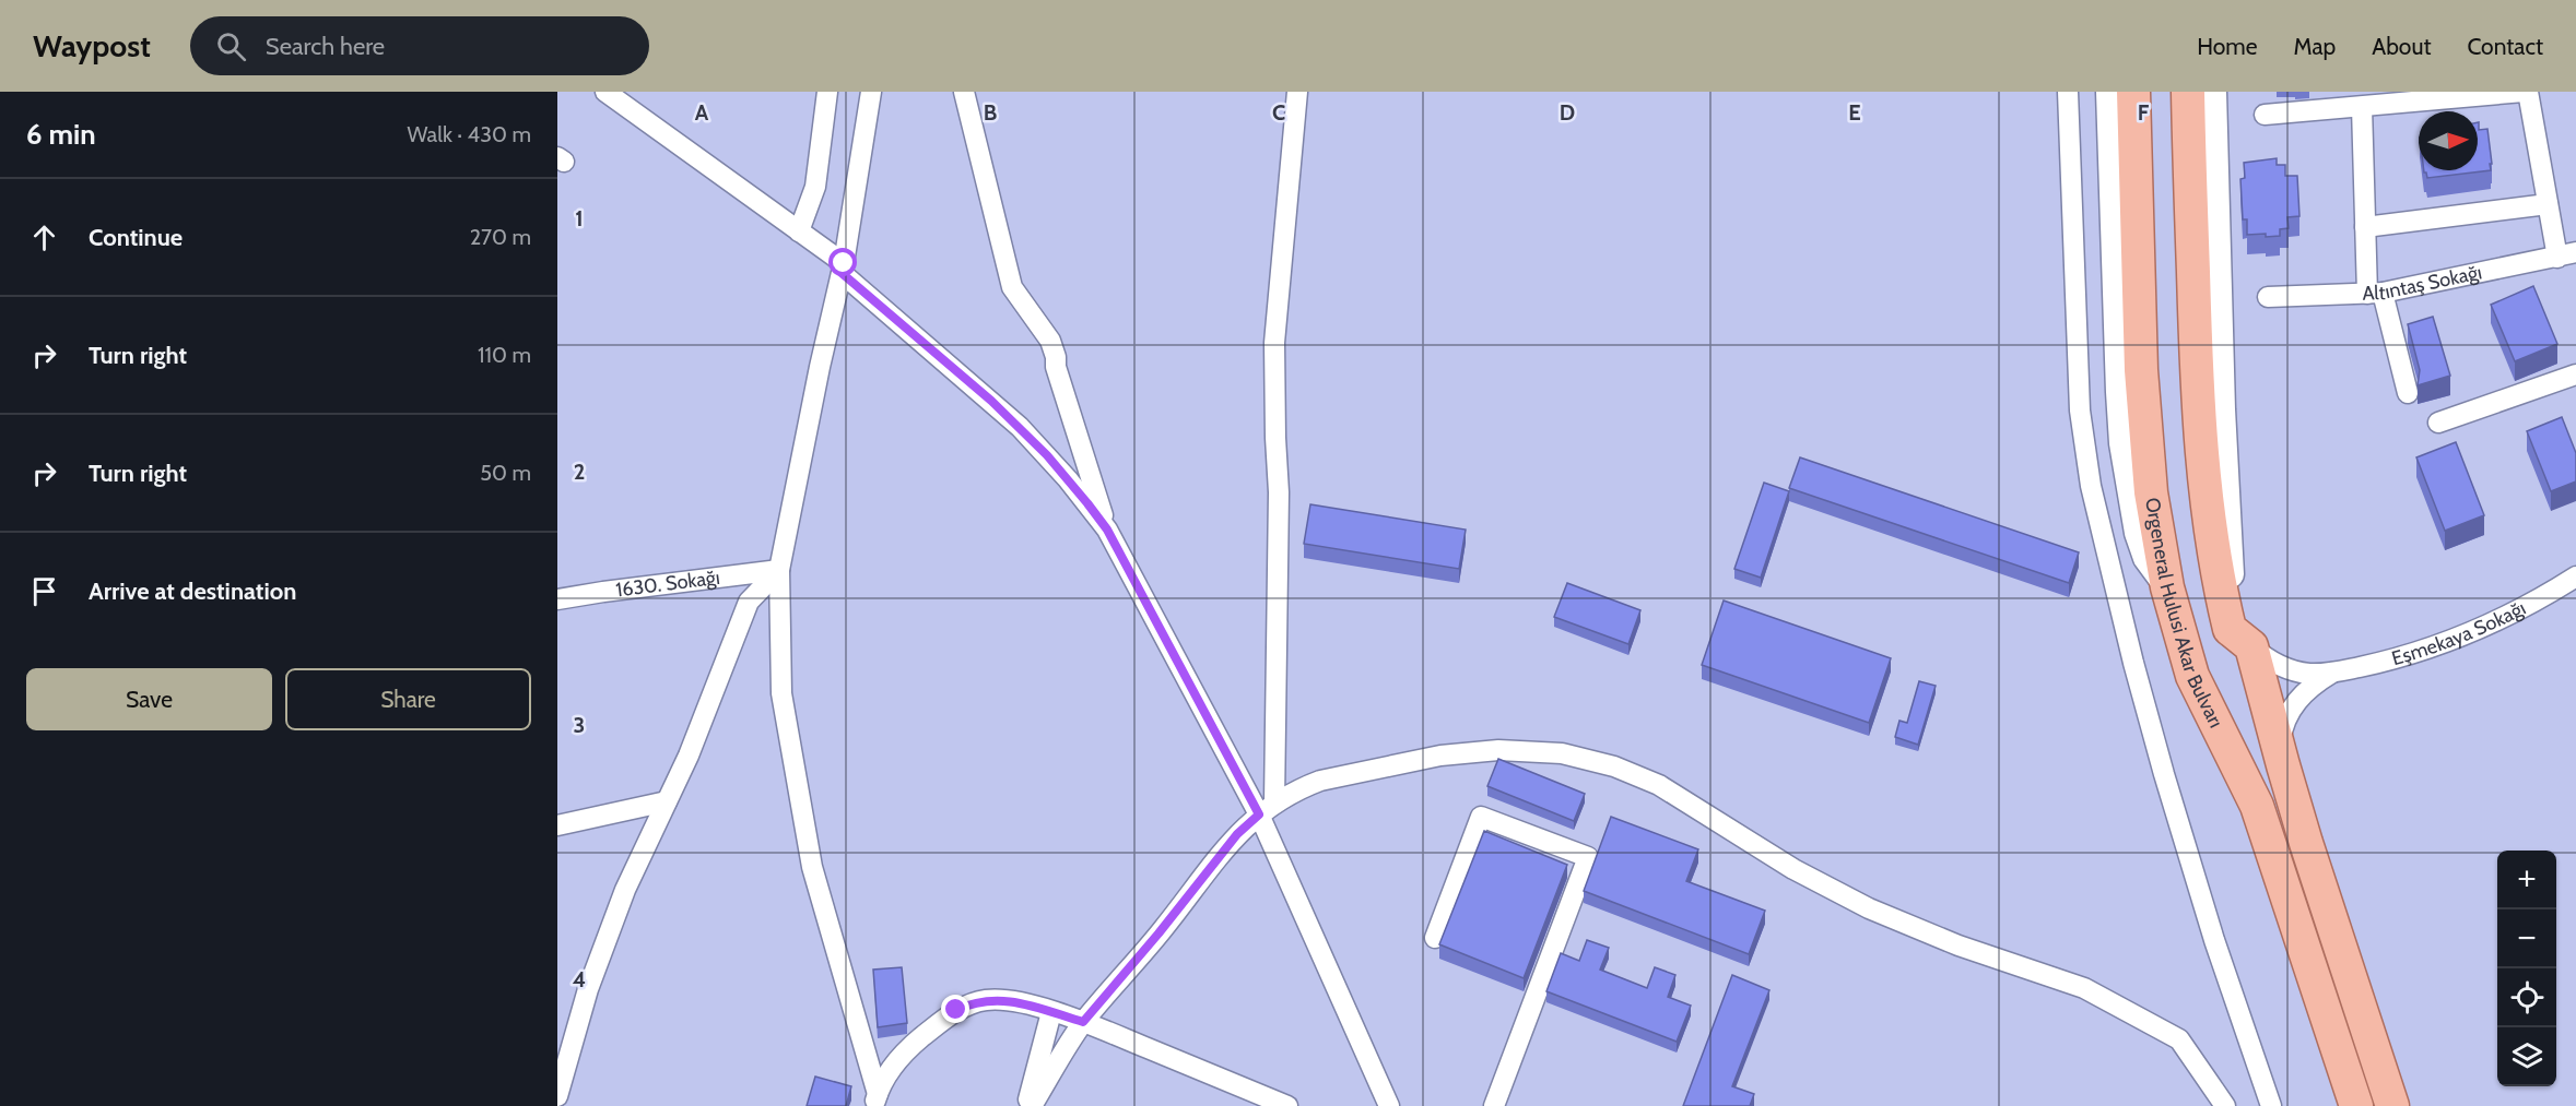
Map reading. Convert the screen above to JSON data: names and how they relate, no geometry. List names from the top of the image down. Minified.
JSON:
{"streets":{"main road":["Orgeneral Hulusi Akar Bulvarı"],"street":["Altıntaş Sokağı","1630. Sokağı","Eşmekaya Sokağı"]},"north":"right","page":{"header":"Waypost","search":"Search here","nav":["Home","Map","About","Contact"],"heading":["6 min","Walk · 430 m"],"list":[["Continue","270 m"],["Turn right","110 m"],["Turn right","50 m"],"Arrive at destination"],"buttons":["Save","Share"],"map_buttons":["+","−"]},"grid":{"columns":["A","B","C","D","E","F"],"rows":["1","2","3","4"]}}
